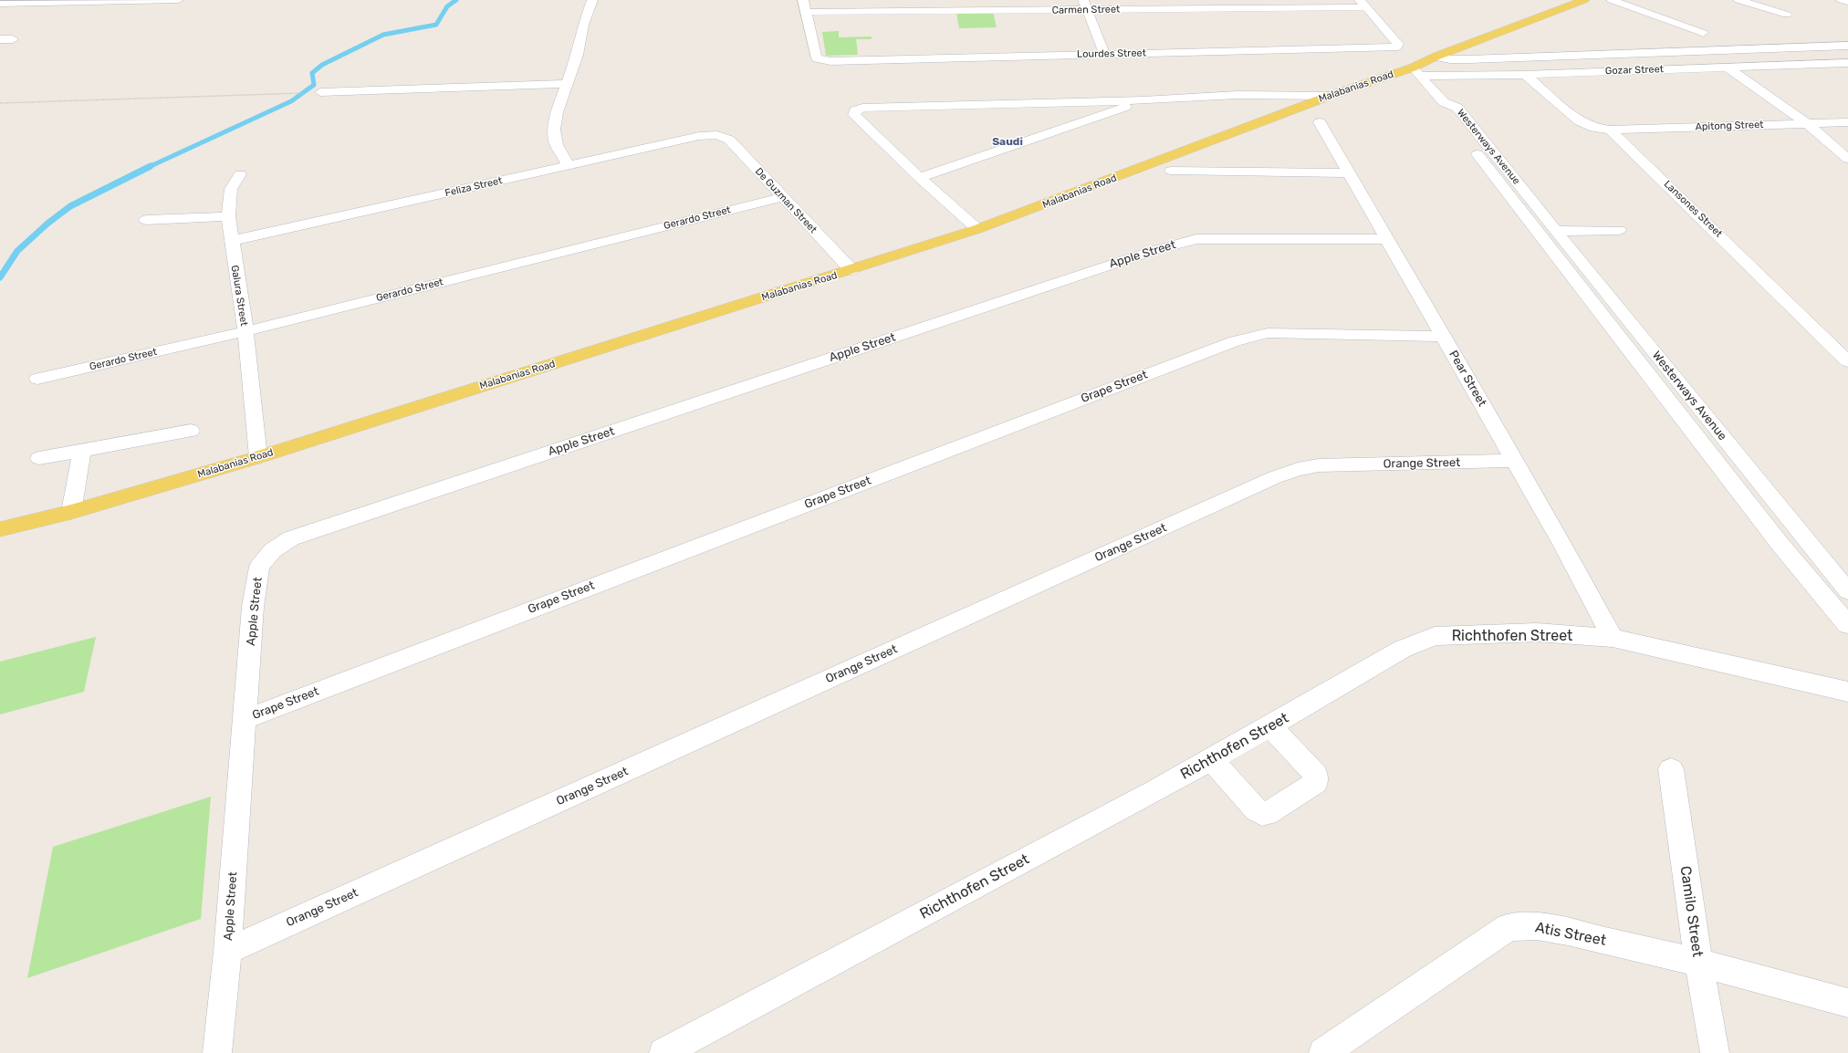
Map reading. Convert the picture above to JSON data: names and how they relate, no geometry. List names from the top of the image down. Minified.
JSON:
{"streets":{"main road":["Malabanias Road"],"street":["Carmen Street","Lourdes Street","Gozar Street","Apitong Street","Westerways Avenue","Feliza Street","De Guzman Street","Lansones Street","Gerardo Street","Apple Street","Galura Street","Pear Street","Grape Street","Orange Street","Richthofen Street","Camilo Street","Atis Street"]},"crossings":[["Carmen Street","Lourdes Street"],["Gozar Street","Malabanias Road"],["Gozar Street","Westerways Avenue"],["Malabanias Road","Westerways Avenue"],["Malabanias Road","De Guzman Street"],["Malabanias Road","Galura Street"],["Apitong Street","Lansones Street"],["Feliza Street","De Guzman Street"],["Feliza Street","Galura Street"],["De Guzman Street","Gerardo Street"],["Gerardo Street","Galura Street"],["Apple Street","Pear Street"],["Apple Street","Grape Street"],["Apple Street","Orange Street"],["Pear Street","Grape Street"],["Pear Street","Orange Street"],["Pear Street","Richthofen Street"],["Camilo Street","Atis Street"]],"districts":["Saudi"]}
